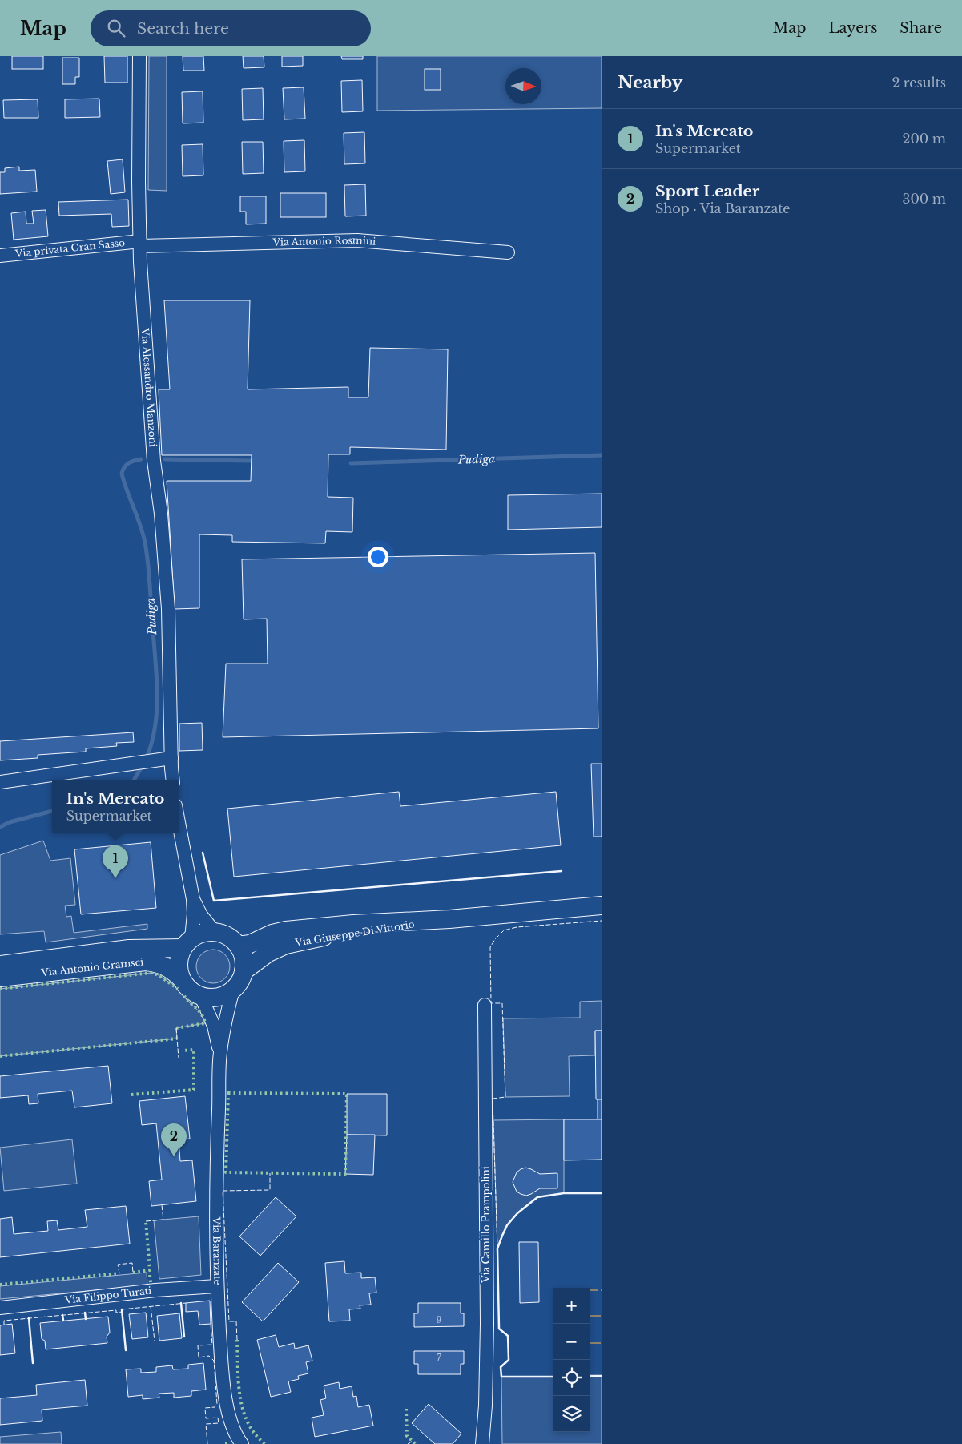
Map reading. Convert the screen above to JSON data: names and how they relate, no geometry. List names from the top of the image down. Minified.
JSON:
{"streets":{"street":["Via Antonio Rosmini","Via privata Gran Sasso","Via Alessandro Manzoni","Via Giuseppe Di Vittorio","Via Antonio Gramsci","Via Camillo Prampolini","Via Baranzate","Via Filippo Turati"]},"crossings":[["Via Antonio Rosmini","Via privata Gran Sasso"],["Via Antonio Rosmini","Via Alessandro Manzoni"],["Via privata Gran Sasso","Via Alessandro Manzoni"],["Via Giuseppe Di Vittorio","Via Antonio Gramsci"],["Via Giuseppe Di Vittorio","Via Baranzate"],["Via Antonio Gramsci","Via Baranzate"],["Via Baranzate","Via Filippo Turati"]],"water":["Pudiga"],"house_numbers":["9","7"],"north":"right","page":{"header":"Map","search":"Search here","nav":["Map","Layers","Share"],"heading":["Nearby","2 results"],"list":[{"mark":"1","name":"In's Mercato","note":"Supermarket","value":"200 m"},{"mark":"2","name":"Sport Leader","note":"Shop · Via Baranzate","value":"300 m"}],"popup":["In's Mercato","Supermarket"],"pins":["1","2"],"map_buttons":["+","−"]}}
